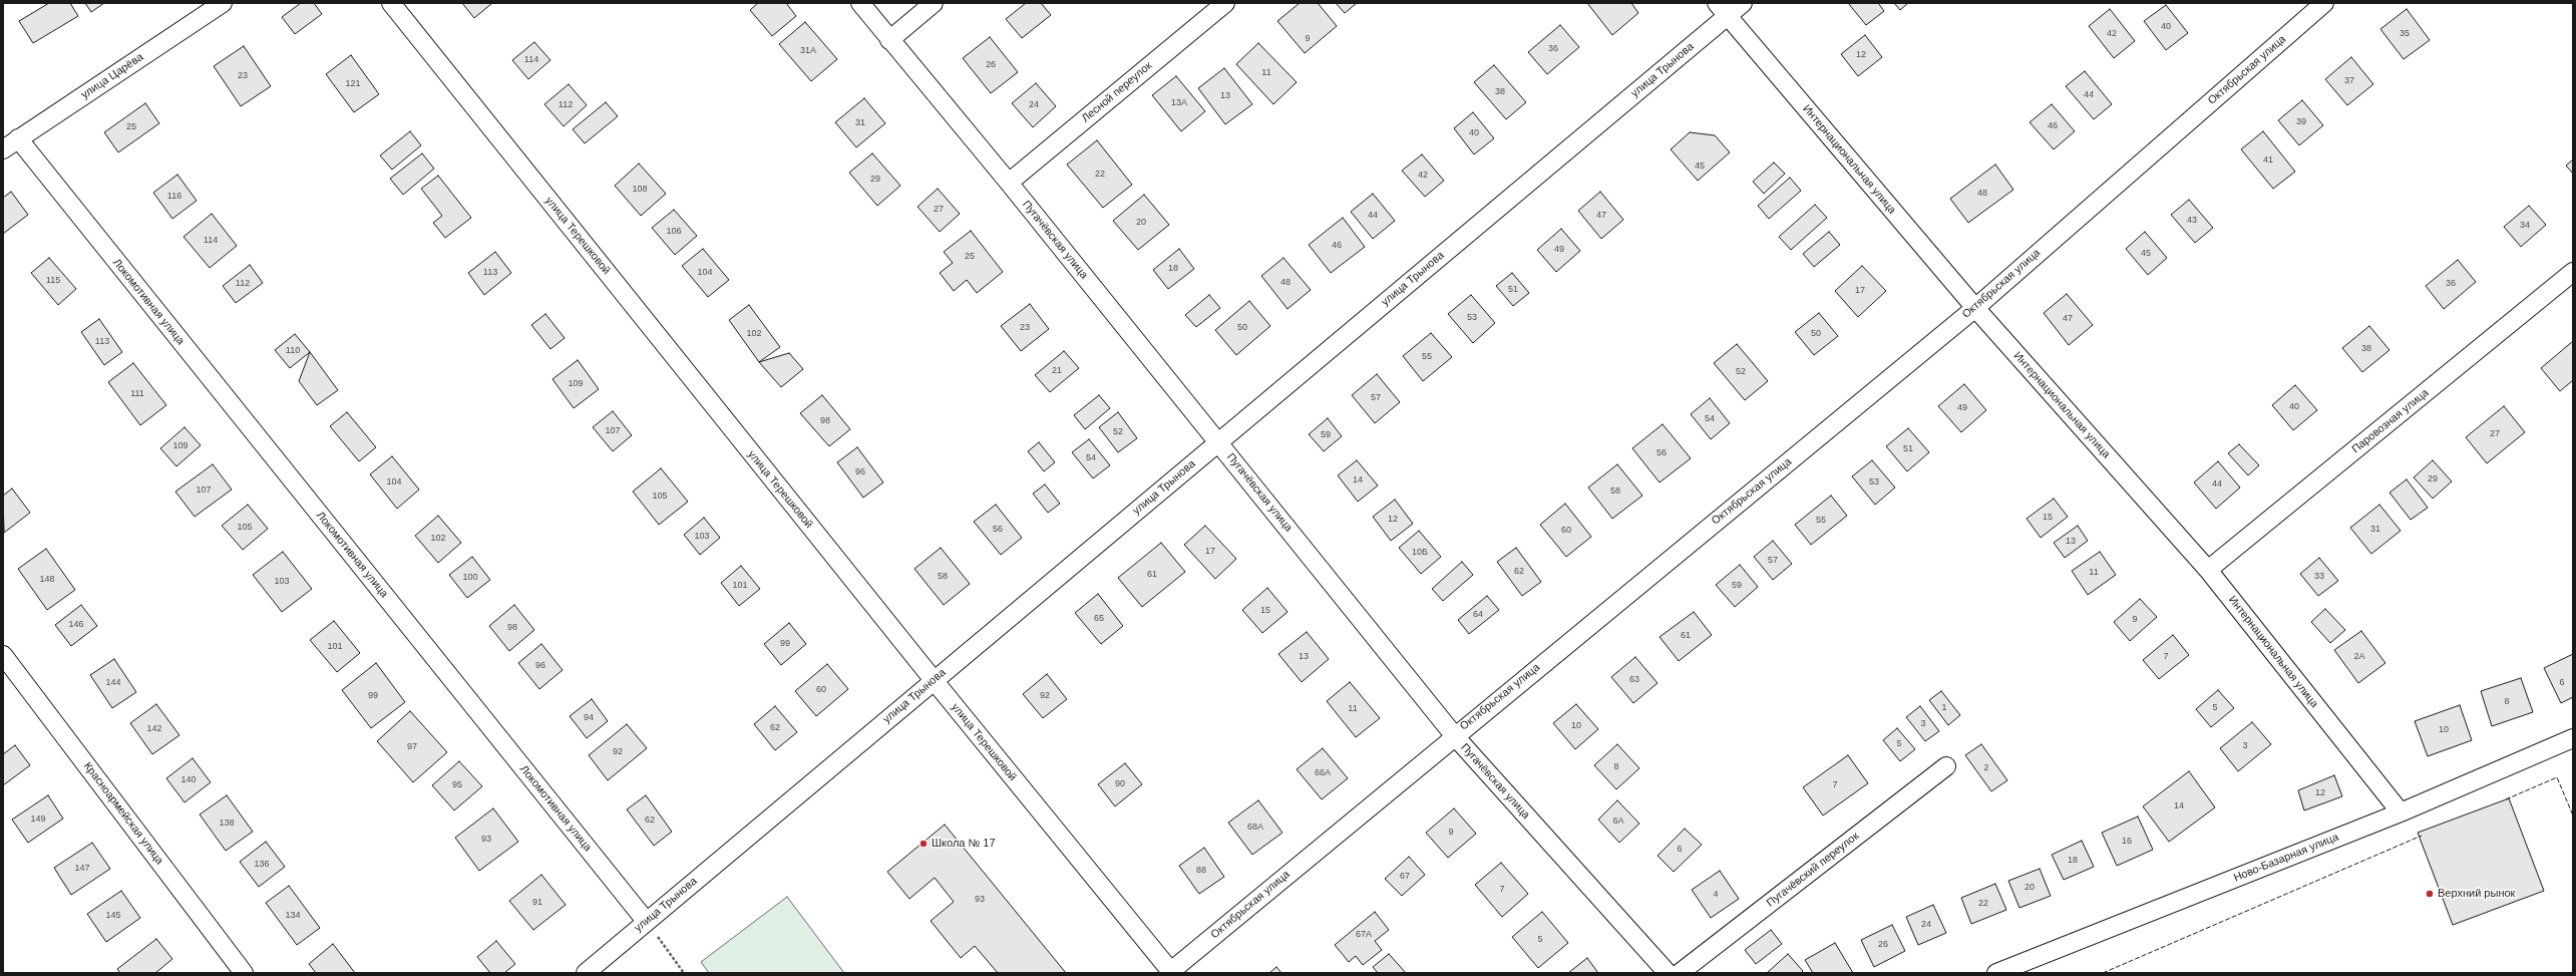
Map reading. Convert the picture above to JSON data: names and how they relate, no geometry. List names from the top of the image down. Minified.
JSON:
{"streets":{"street":["улица Трынова","Октябрьская улица","улица Царёва","Лесной переулок","Интернациональная улица","улица Терешковой","Пугачёвская улица","Локомотивная улица","Паровозная улица","Красноармейская улица","Ново-Базарная улица","Пугачёвский переулок"]},"crossings":[["улица Трынова","Интернациональная улица"],["улица Трынова","улица Терешковой"],["улица Трынова","Пугачёвская улица"],["улица Трынова","Локомотивная улица"],["Октябрьская улица","Интернациональная улица"],["Октябрьская улица","улица Терешковой"],["Октябрьская улица","Пугачёвская улица"],["улица Царёва","Локомотивная улица"],["Лесной переулок","Пугачёвская улица"],["Интернациональная улица","Паровозная улица"],["Интернациональная улица","Ново-Базарная улица"]],"places":["Школа № 17","Верхний рынок"],"house_numbers":["40","42","35","9","36","31А","12","114","26","11","23","37","121","38","44","13","13А","112","24","39","31","46","25","40","41","45","22","42","29","108","48","116","27","44","47","43","20","34","106","114","46","49","45","25","18","113","104","115","48","112","36","51","17","53","47","23","50","102","50","113","38","110","55","21","52","109","111","57","40","49","54","98","107","52","27","59","109","51","56","54","96","29","14","104","53","44","107","58","105","15","12","55","105","56","31","60","103","102","13","17","10Б","57","62","11","61","58","33","100","148","103","101","59","15","64","65","9","146","98","61","99","101","13","7","2А","96","63","144","6","60","99","92","8","1","5","11","94","3","10","62","142","10","5","3","97","92","8","2","66А","140","90","95","7","12","14","149","62","6А","138","68А","9","93","16","6","18","136","147","88","67","20","7","4","93","91","22","145","134","24","67А","5","26"]}
